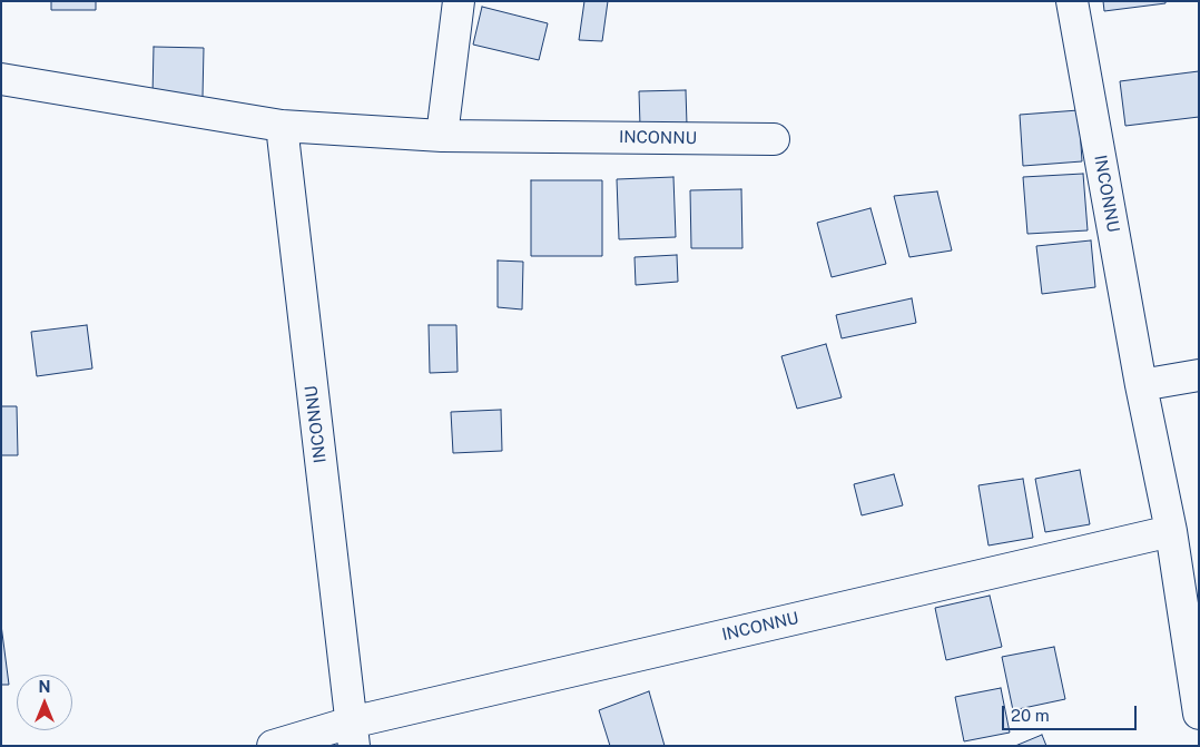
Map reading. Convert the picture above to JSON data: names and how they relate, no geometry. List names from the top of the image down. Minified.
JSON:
{"streets":{"street":["INCONNU"]},"scale_bar":"20 m","north":"top"}
